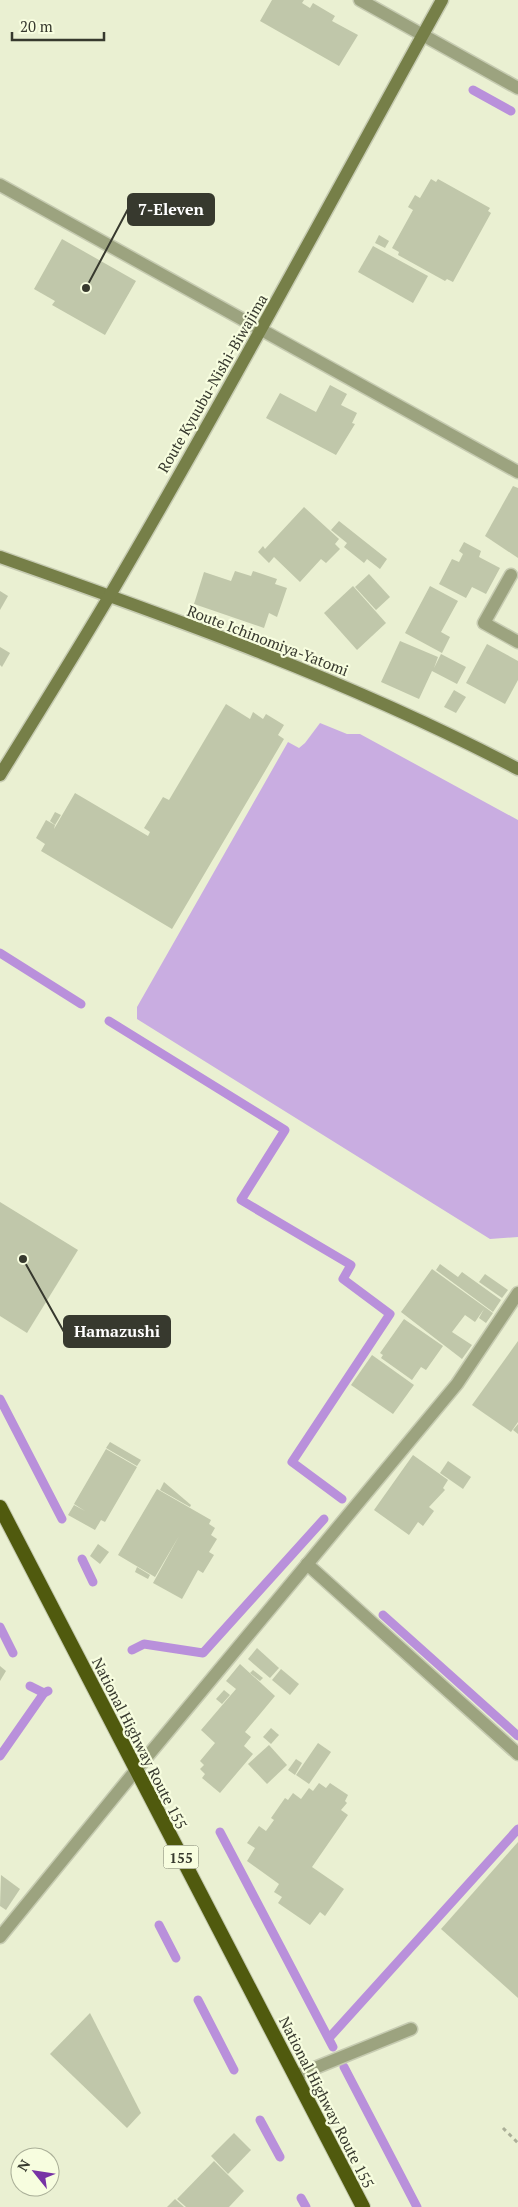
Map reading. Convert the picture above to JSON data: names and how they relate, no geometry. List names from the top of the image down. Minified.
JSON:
{"streets":{"highway":["National Highway Route 155","155"],"main road":["Route Kyuubu-Nishi-Biwajima","Route Ichinomiya-Yatomi"]},"crossings":[["Route Kyuubu-Nishi-Biwajima","Route Ichinomiya-Yatomi"]],"places":["7-Eleven","Hamazushi"],"scale_bar":"20 m","north":"top left"}
